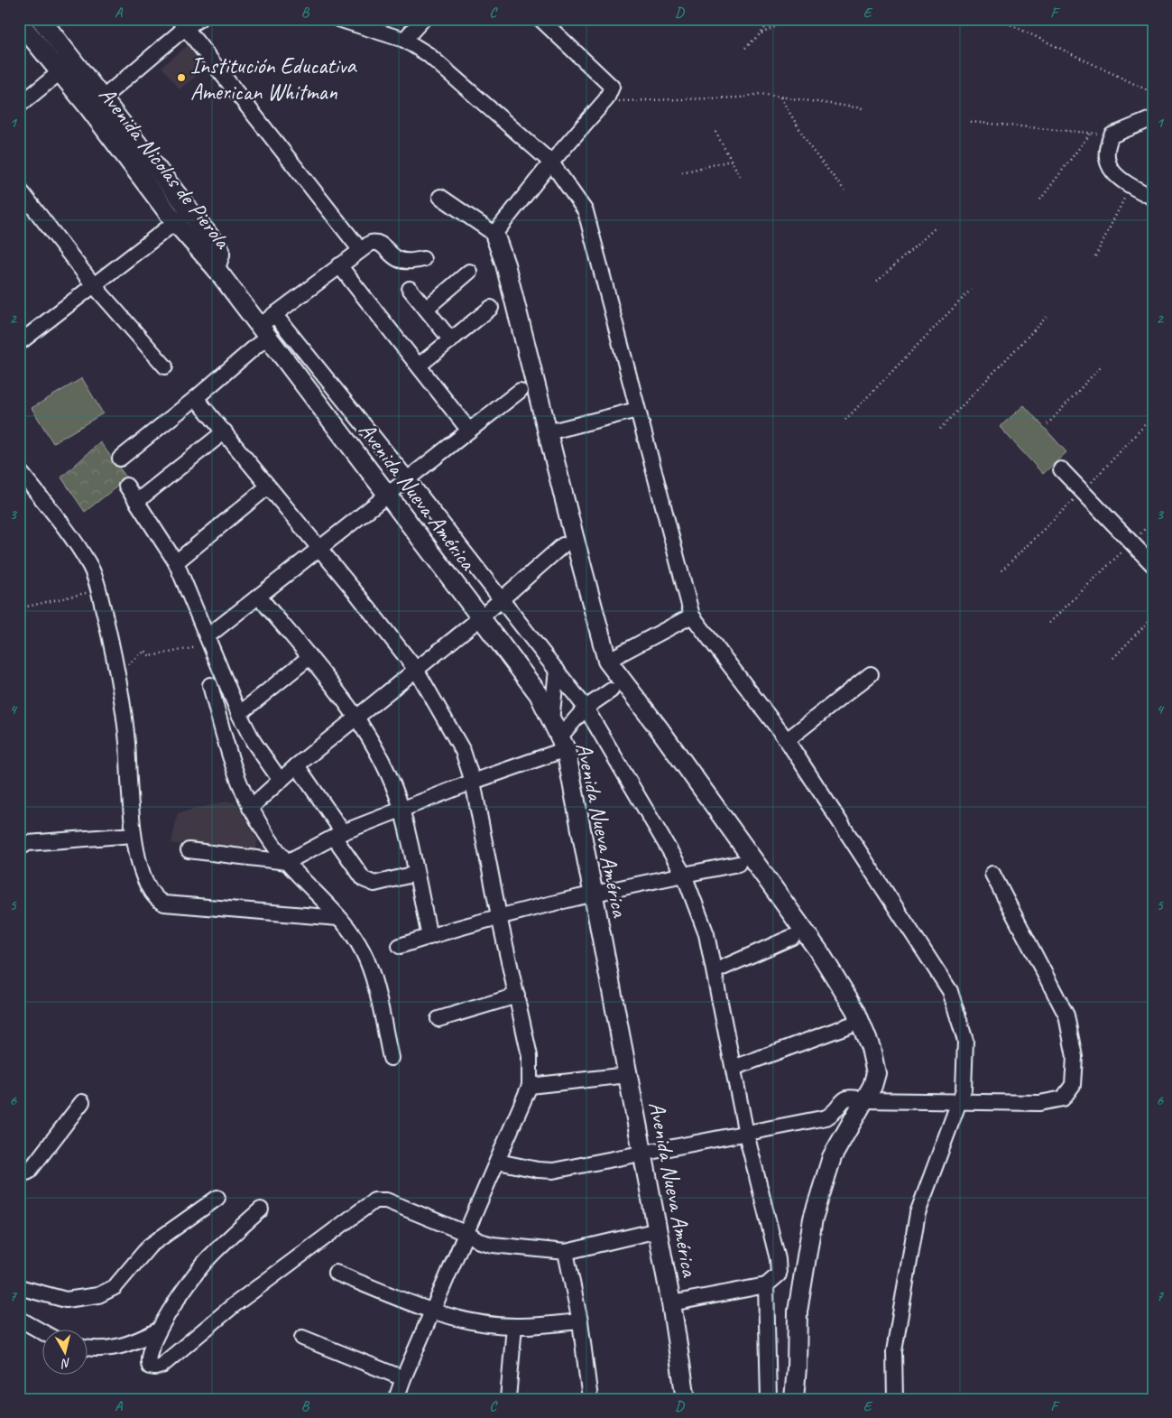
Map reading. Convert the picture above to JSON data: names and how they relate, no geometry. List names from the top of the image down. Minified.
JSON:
{"streets":{"street":["Avenida Nicolas de Pierola","Avenida Nueva América"]},"crossings":[["Avenida Nicolas de Pierola","Avenida Nueva América"]],"places":["Institución Educativa American Whitman"],"north":"bottom","grid":{"columns":["A","B","C","D","E","F"],"rows":["1","2","3","4","5","6","7"]}}
